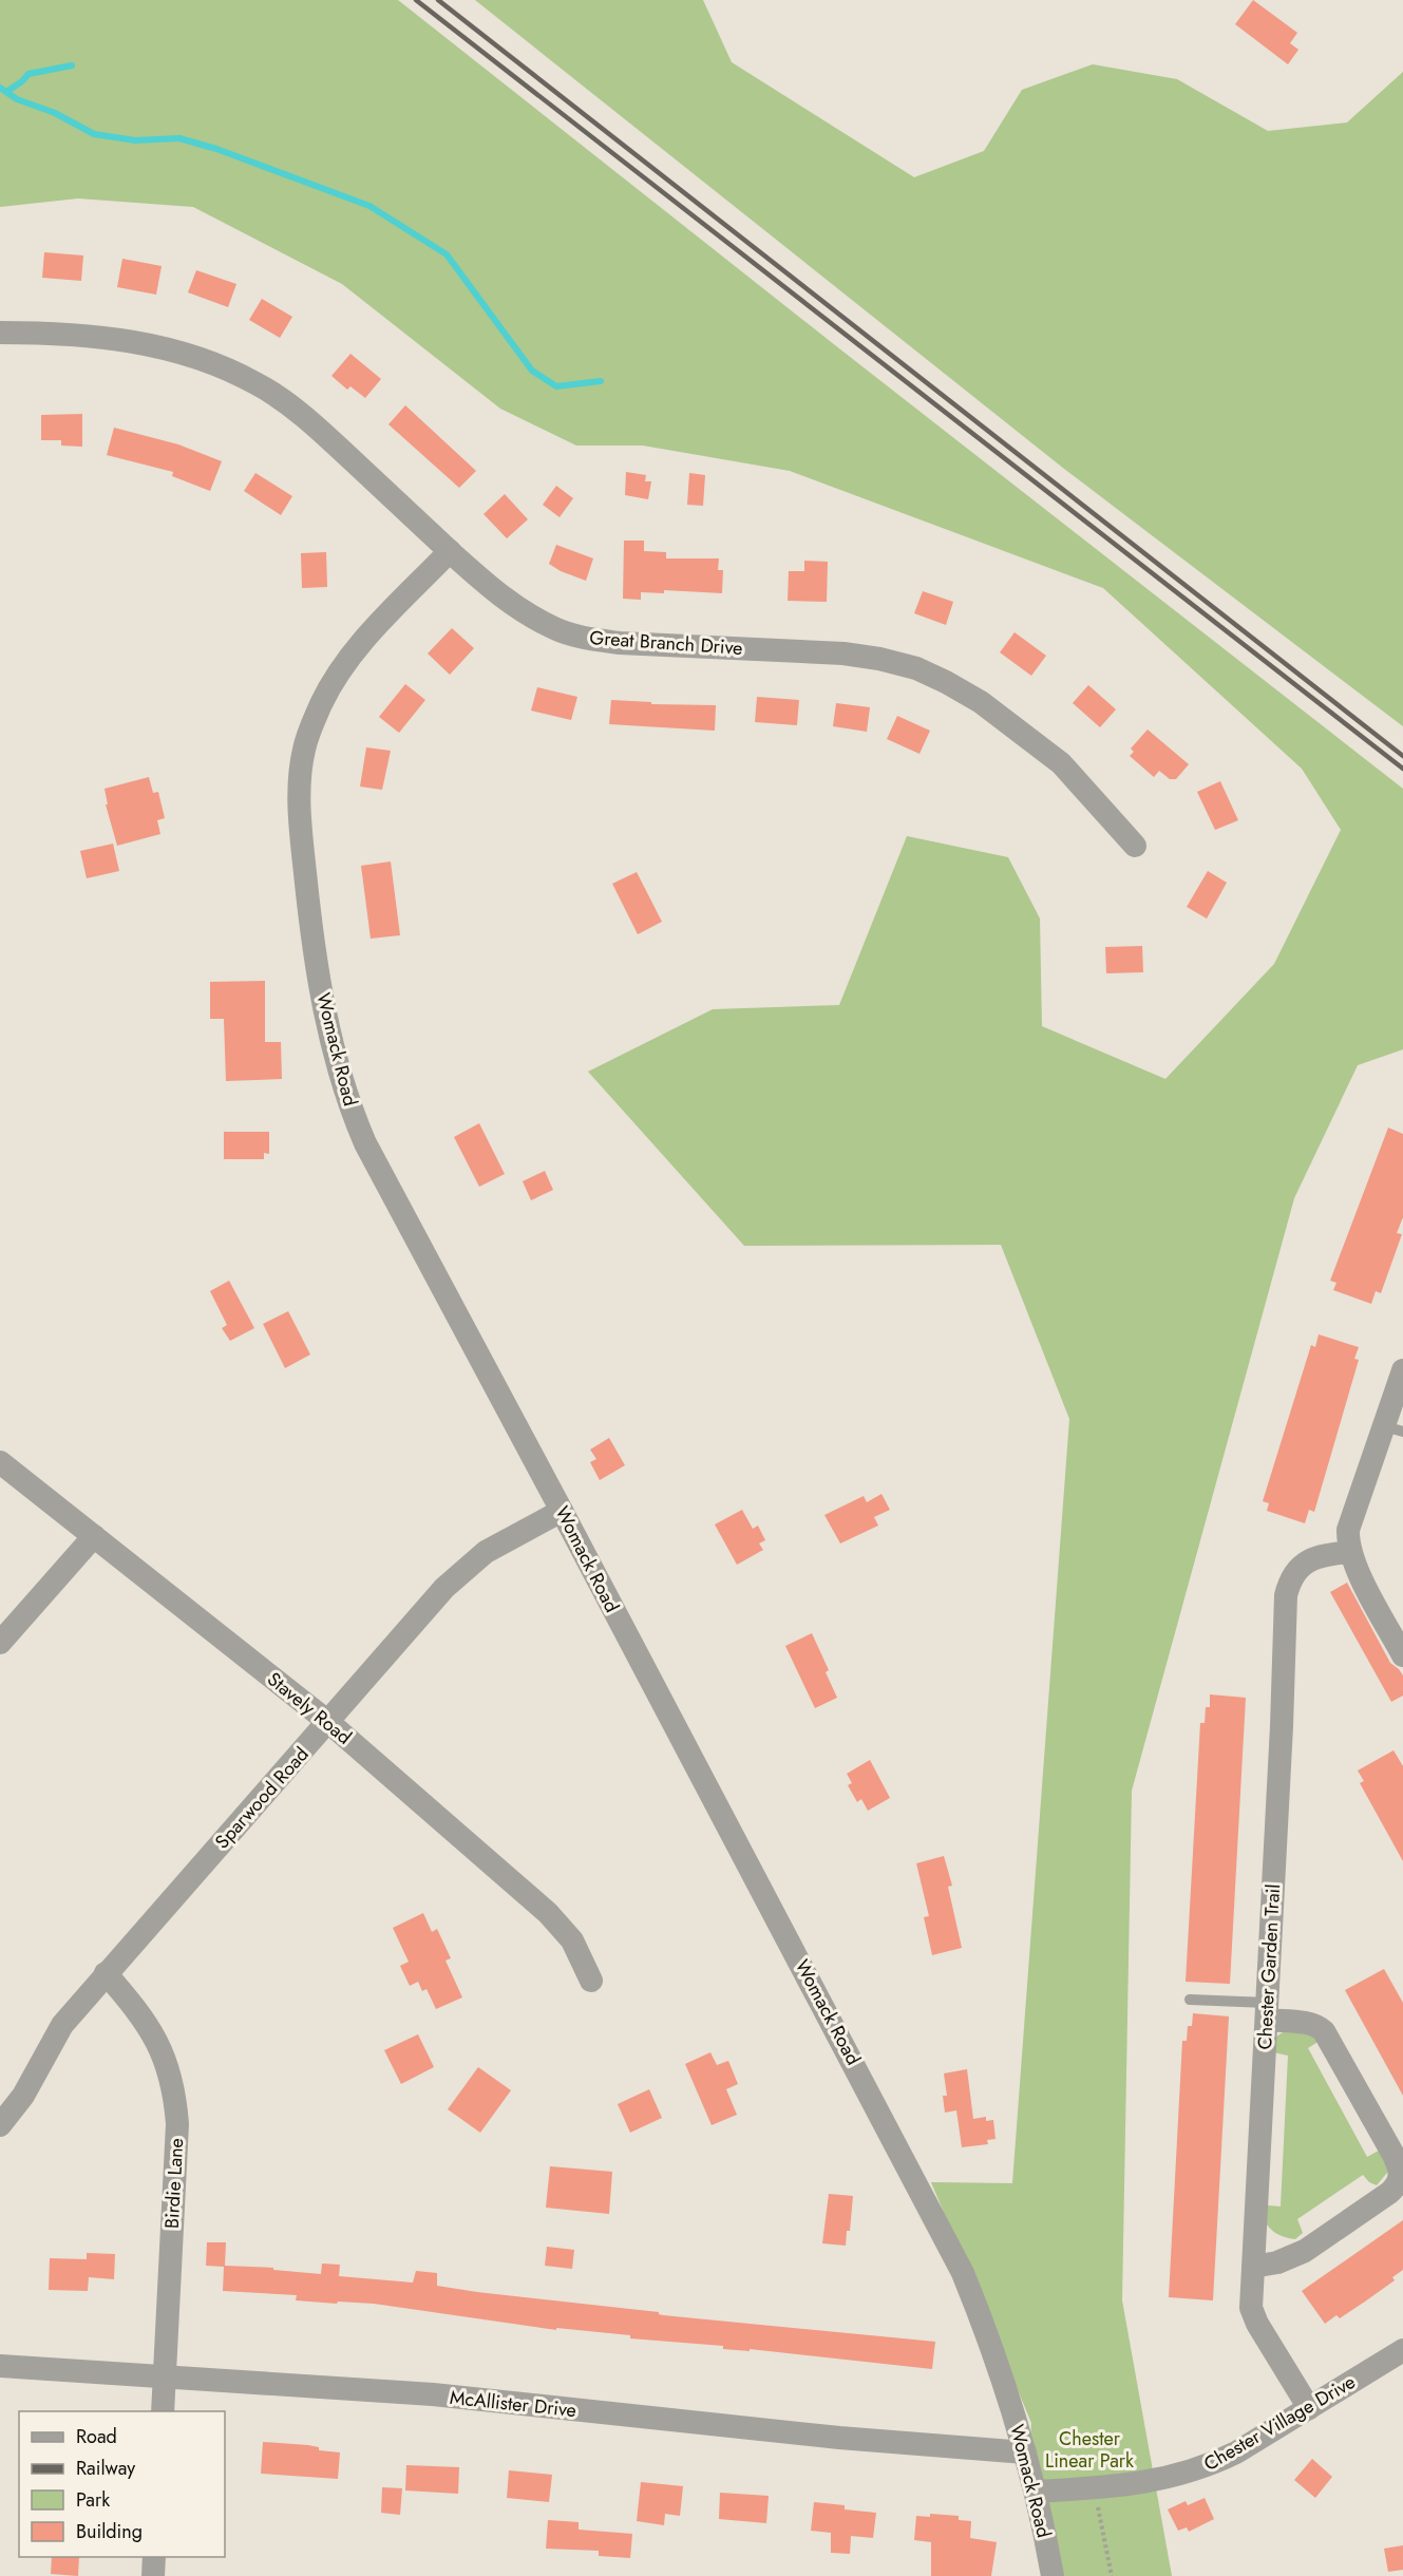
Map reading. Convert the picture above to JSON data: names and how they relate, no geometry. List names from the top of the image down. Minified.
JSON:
{"streets":{"street":["Great Branch Drive","Womack Road","Stavely Road","Sparwood Road","Chester Garden Trail","Birdie Lane","McAllister Drive","Chester Village Drive"]},"crossings":[["Great Branch Drive","Womack Road"],["Womack Road","Sparwood Road"],["Womack Road","McAllister Drive"],["Womack Road","Chester Village Drive"],["Stavely Road","Sparwood Road"],["Sparwood Road","Birdie Lane"],["Chester Garden Trail","Chester Village Drive"],["Birdie Lane","McAllister Drive"]],"parks":["Chester Linear Park"],"legend":["Road","Railway","Park","Building"]}
